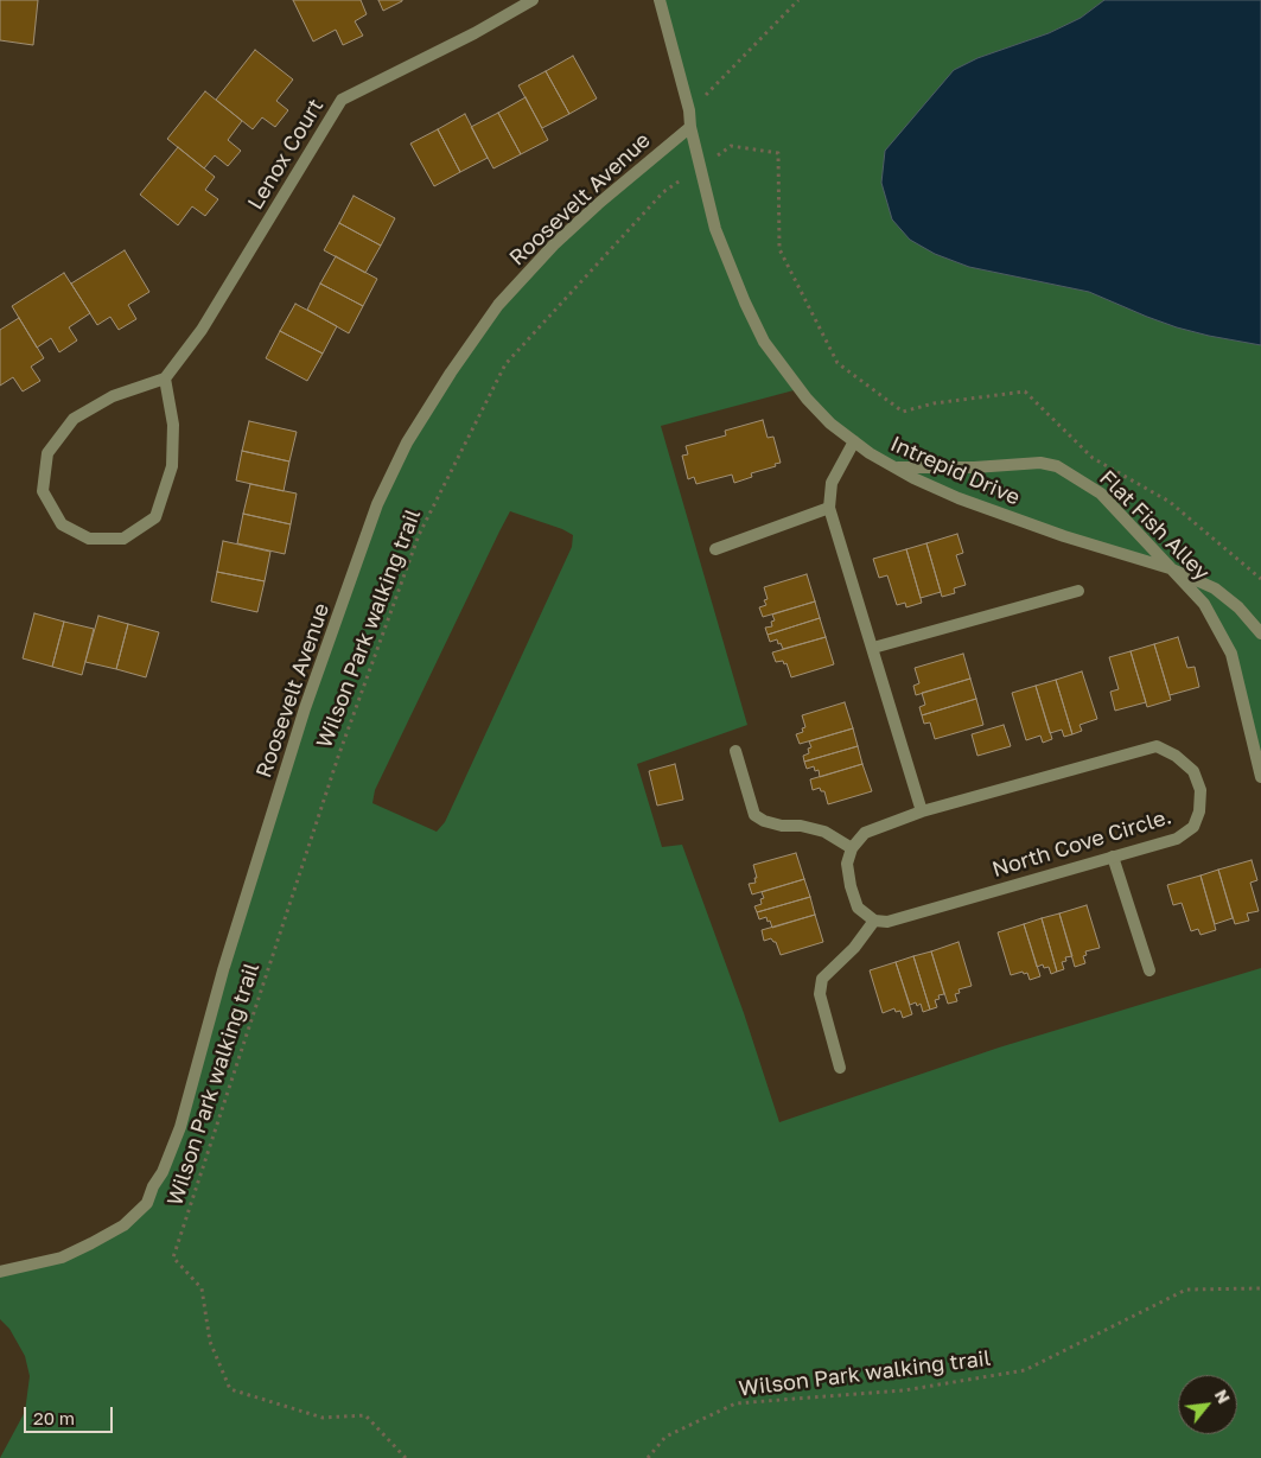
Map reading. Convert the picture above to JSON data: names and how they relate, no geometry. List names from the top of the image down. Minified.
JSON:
{"streets":{"street":["Lenox Court","Roosevelt Avenue","Intrepid Drive","Flat Fish Alley","North Cove Circle."],"path":["Wilson Park walking trail"]},"crossings":[["Roosevelt Avenue","Intrepid Drive"],["Intrepid Drive","Flat Fish Alley"],["Intrepid Drive","Wilson Park walking trail"]],"scale_bar":"20 m","north":"top right"}
